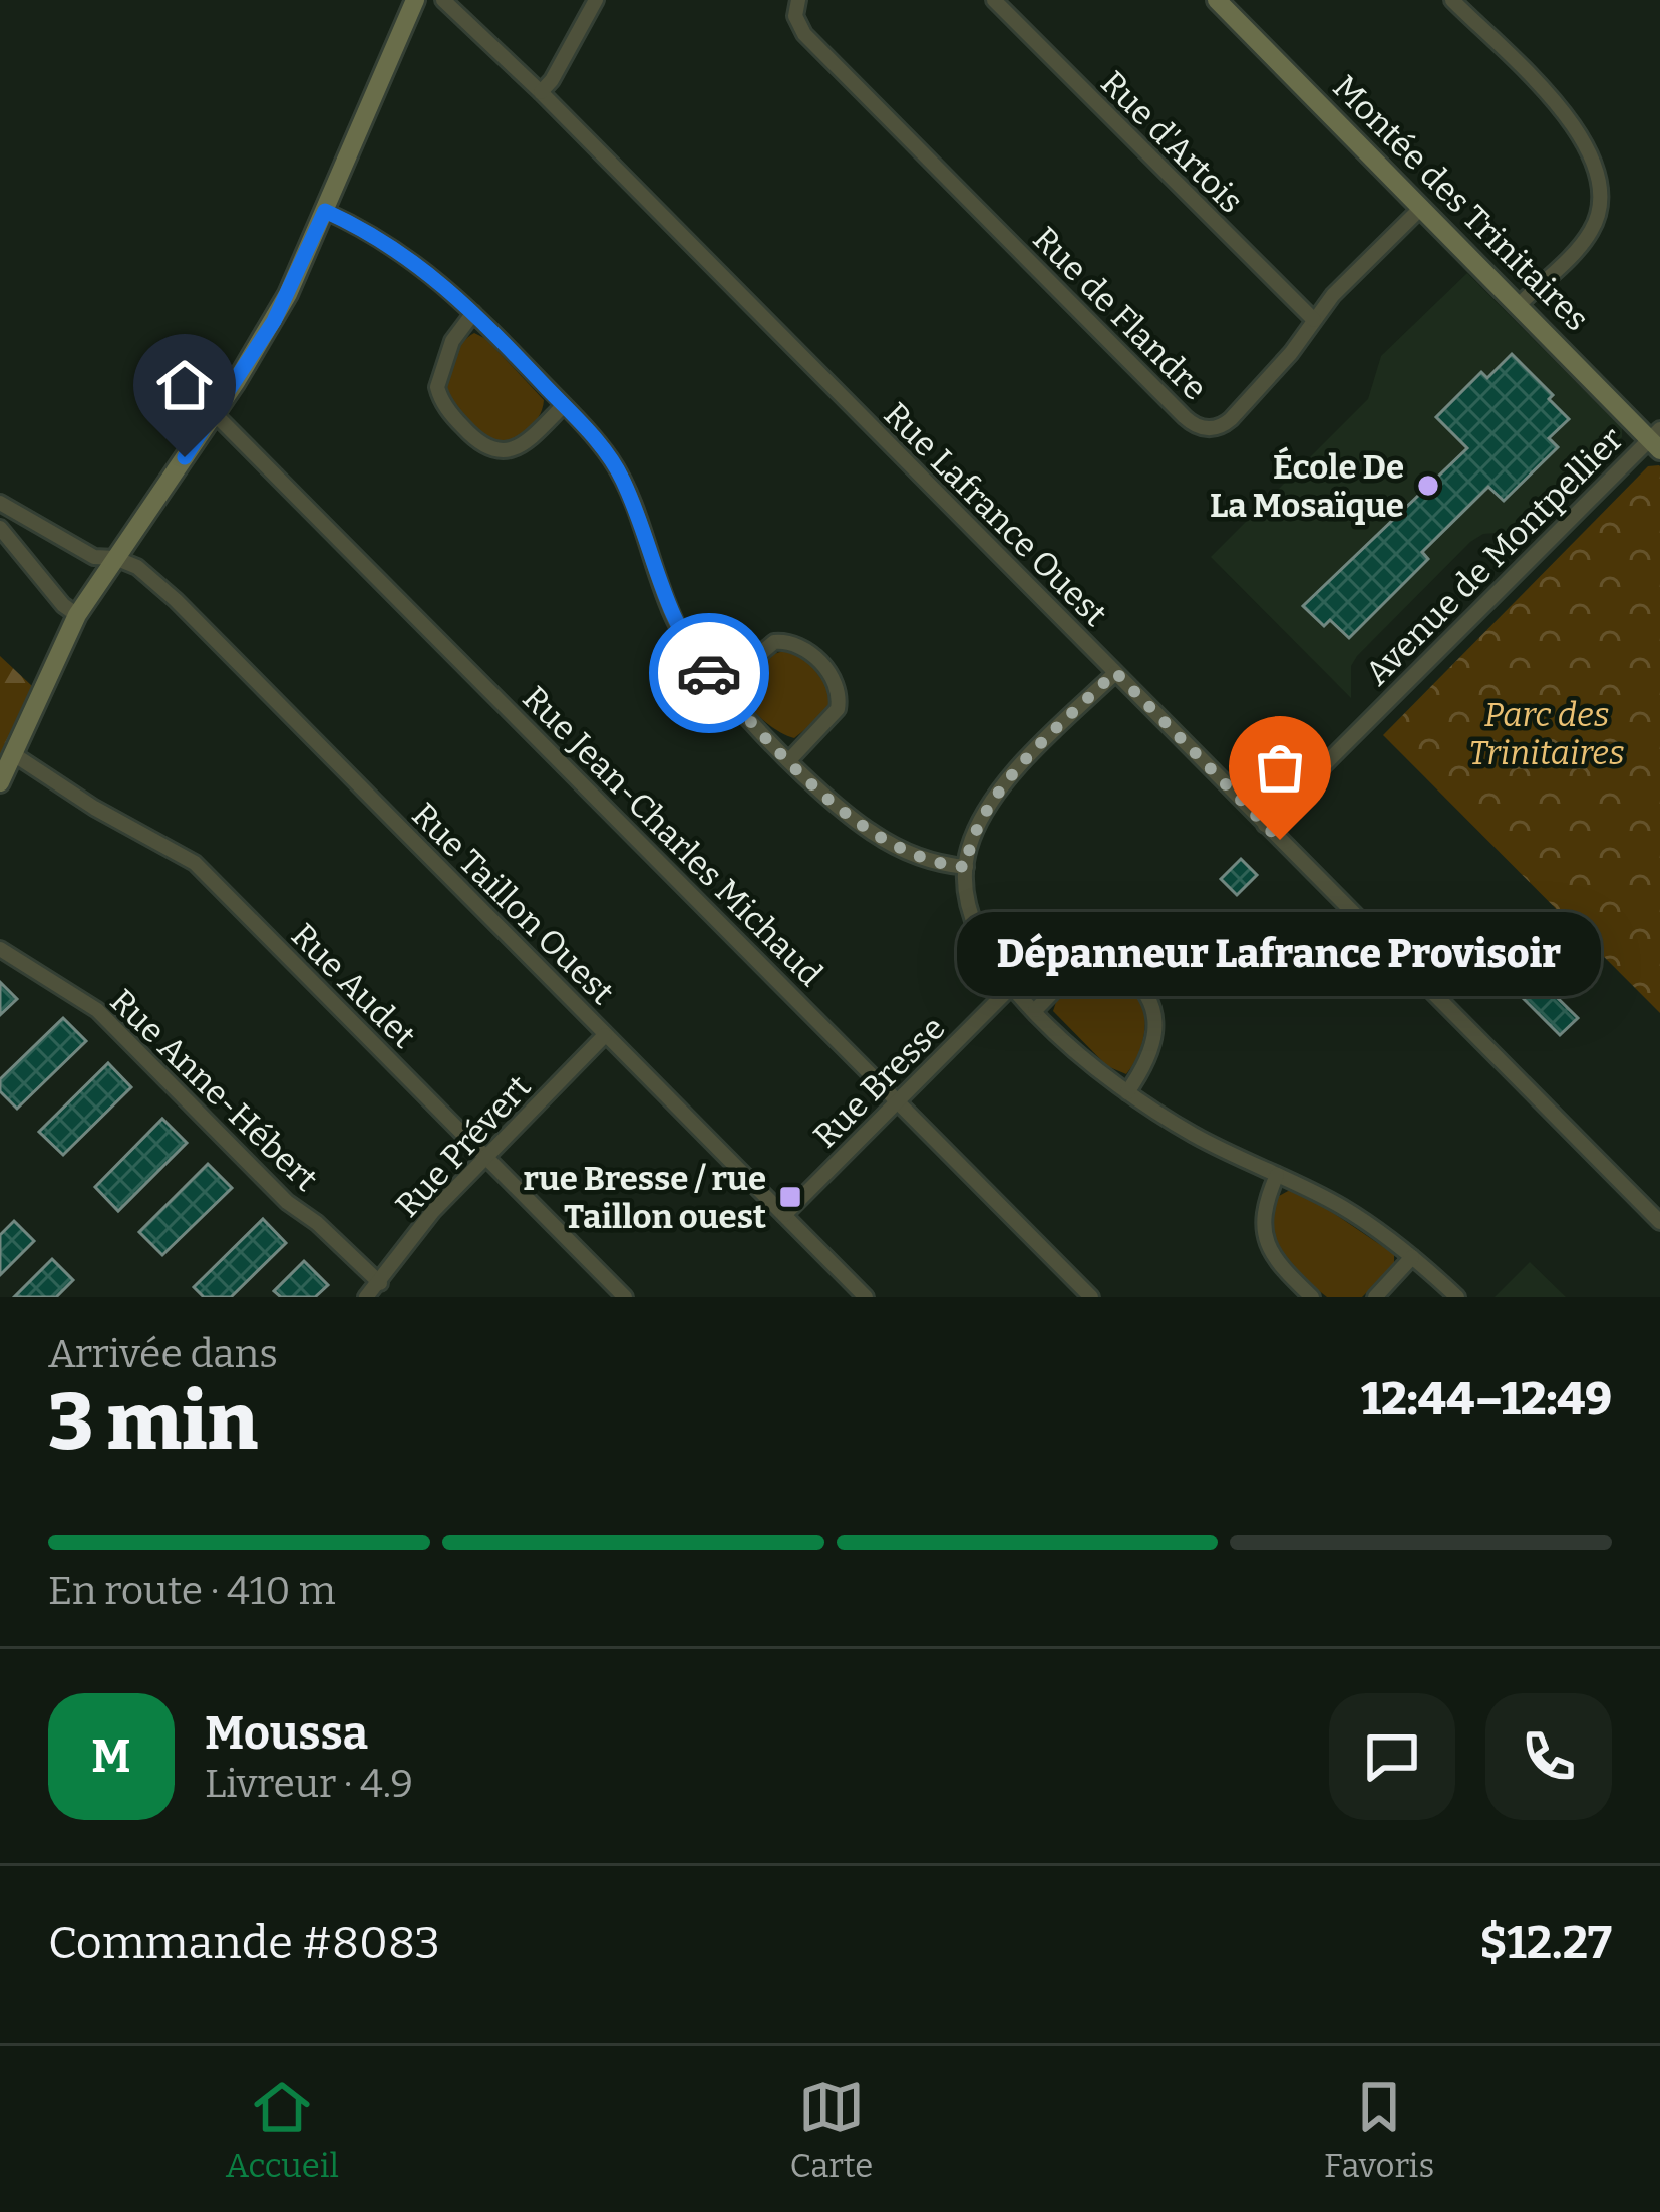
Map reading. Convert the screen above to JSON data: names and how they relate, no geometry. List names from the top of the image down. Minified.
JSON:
{"streets":{"street":["Rue d'Artois","Montée des Trinitaires","Rue de Flandre","Rue Lafrance Ouest","Avenue de Montpellier","Rue Jean-Charles Michaud","Rue Taillon Ouest","Rue Audet","Rue Bresse","Rue Anne-Hébert","Rue Prévert"]},"crossings":[["Rue d'Artois","Rue de Flandre"],["Montée des Trinitaires","Rue de Flandre"],["Montée des Trinitaires","Avenue de Montpellier"],["Rue Lafrance Ouest","Avenue de Montpellier"],["Rue Jean-Charles Michaud","Rue Bresse"],["Rue Taillon Ouest","Rue Bresse"],["Rue Taillon Ouest","Rue Prévert"],["Rue Audet","Rue Prévert"],["Rue Anne-Hébert","Rue Prévert"]],"parks":["Parc des Trinitaires"],"places":{"other":["École De La Mosaïque","Dépanneur Lafrance Provisoir"],"transit":["rue Bresse / rue Taillon ouest"]},"page":{"bubble":"Dépanneur Lafrance Provisoir","heading":["3 min","Arrivée dans","12:44–12:49"],"panel":["Moussa","Livreur · 4.9","Commande #8083","$12.27"],"bar":"En route · 410 m","round":"M","tabs":["Accueil","Carte","Favoris"]}}
